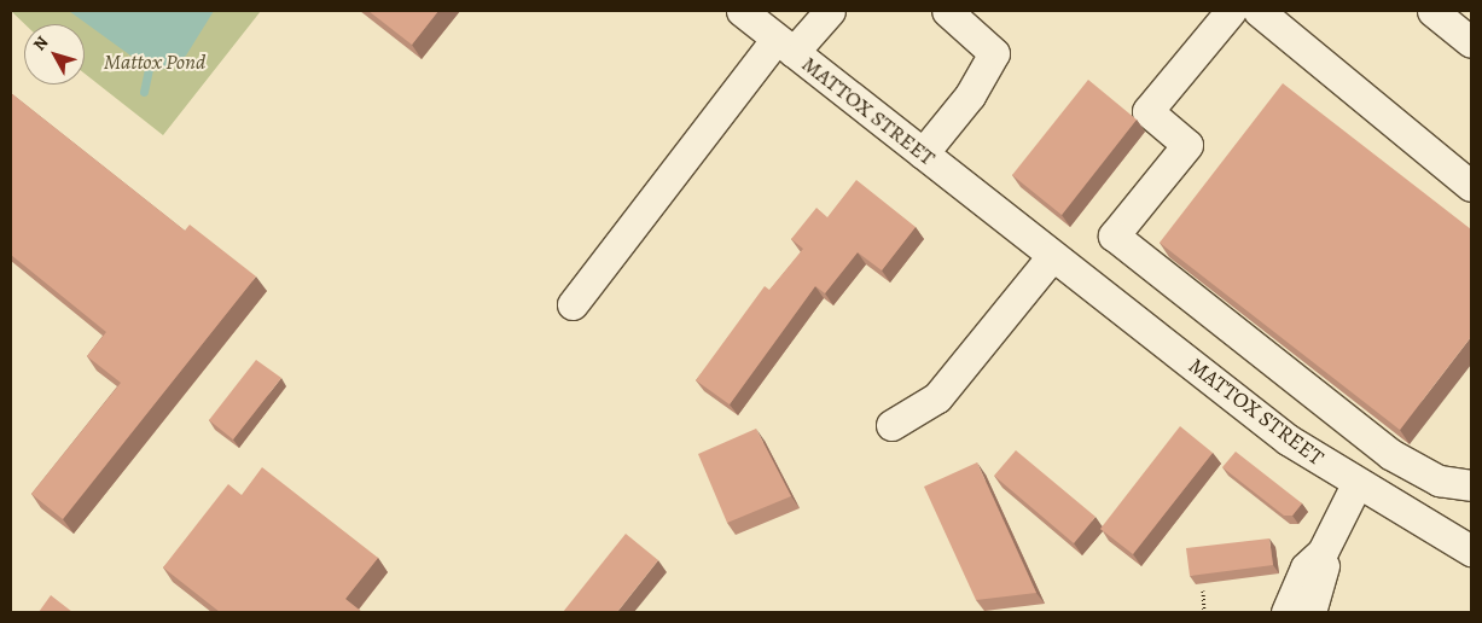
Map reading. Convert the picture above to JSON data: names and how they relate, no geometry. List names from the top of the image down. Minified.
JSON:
{"streets":{"street":["MATTOX STREET"]},"parks":["Mattox Pond"],"north":"top left"}
